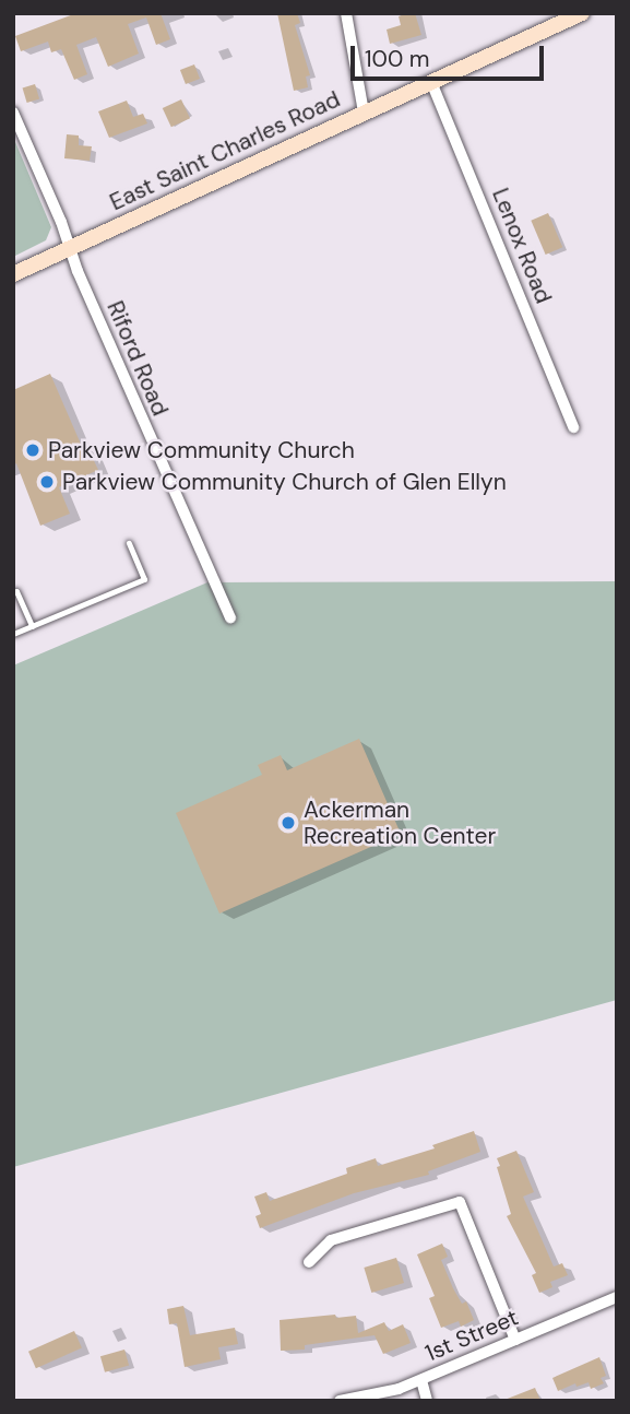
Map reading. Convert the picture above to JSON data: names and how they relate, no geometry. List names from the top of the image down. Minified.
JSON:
{"streets":{"main road":["East Saint Charles Road"],"street":["Lenox Road","Riford Road","1st Street"]},"crossings":[["East Saint Charles Road","Lenox Road"],["East Saint Charles Road","Riford Road"]],"places":["Parkview Community Church","Parkview Community Church of Glen Ellyn","Ackerman Recreation Center"],"scale_bar":"100 m"}
